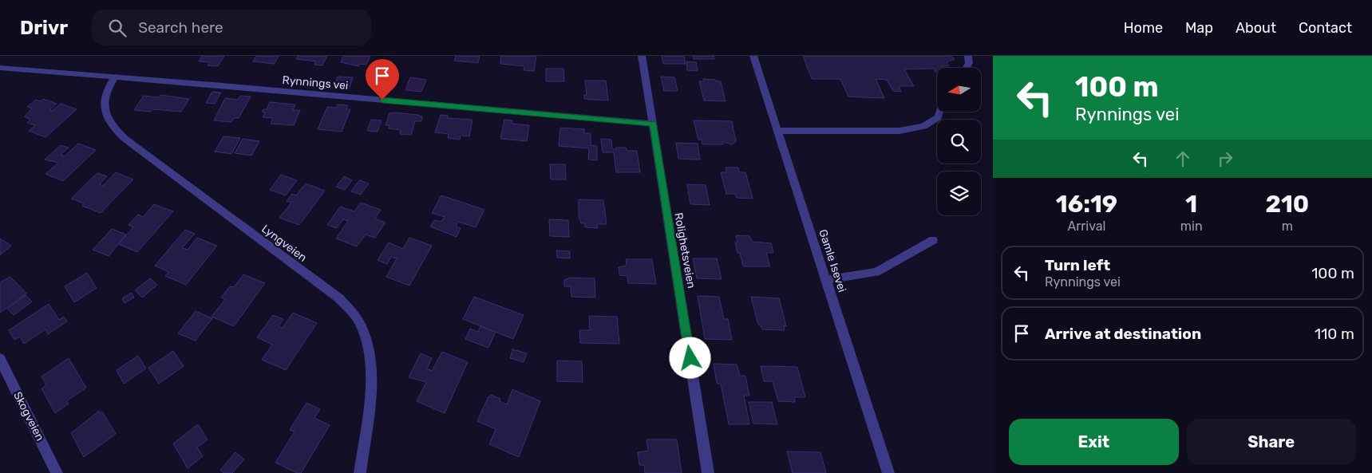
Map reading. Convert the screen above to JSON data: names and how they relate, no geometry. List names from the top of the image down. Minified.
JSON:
{"streets":{"street":["Rynnings vei","Lyngveien","Rolighetsveien","Gamle Isevei","Skogveien"]},"crossings":[["Rynnings vei","Lyngveien"],["Rynnings vei","Rolighetsveien"]],"north":"left","page":{"header":"Drivr","search":"Search here","nav":["Home","Map","About","Contact"],"turn":["100 m","Rynnings vei"],"eta":["16:19","Arrival","1","min","210","m"],"list":[{"name":"Turn left","note":"Rynnings vei","value":"100 m"},{"name":"Arrive at destination","value":"110 m"}],"buttons":["Exit","Share"]}}
